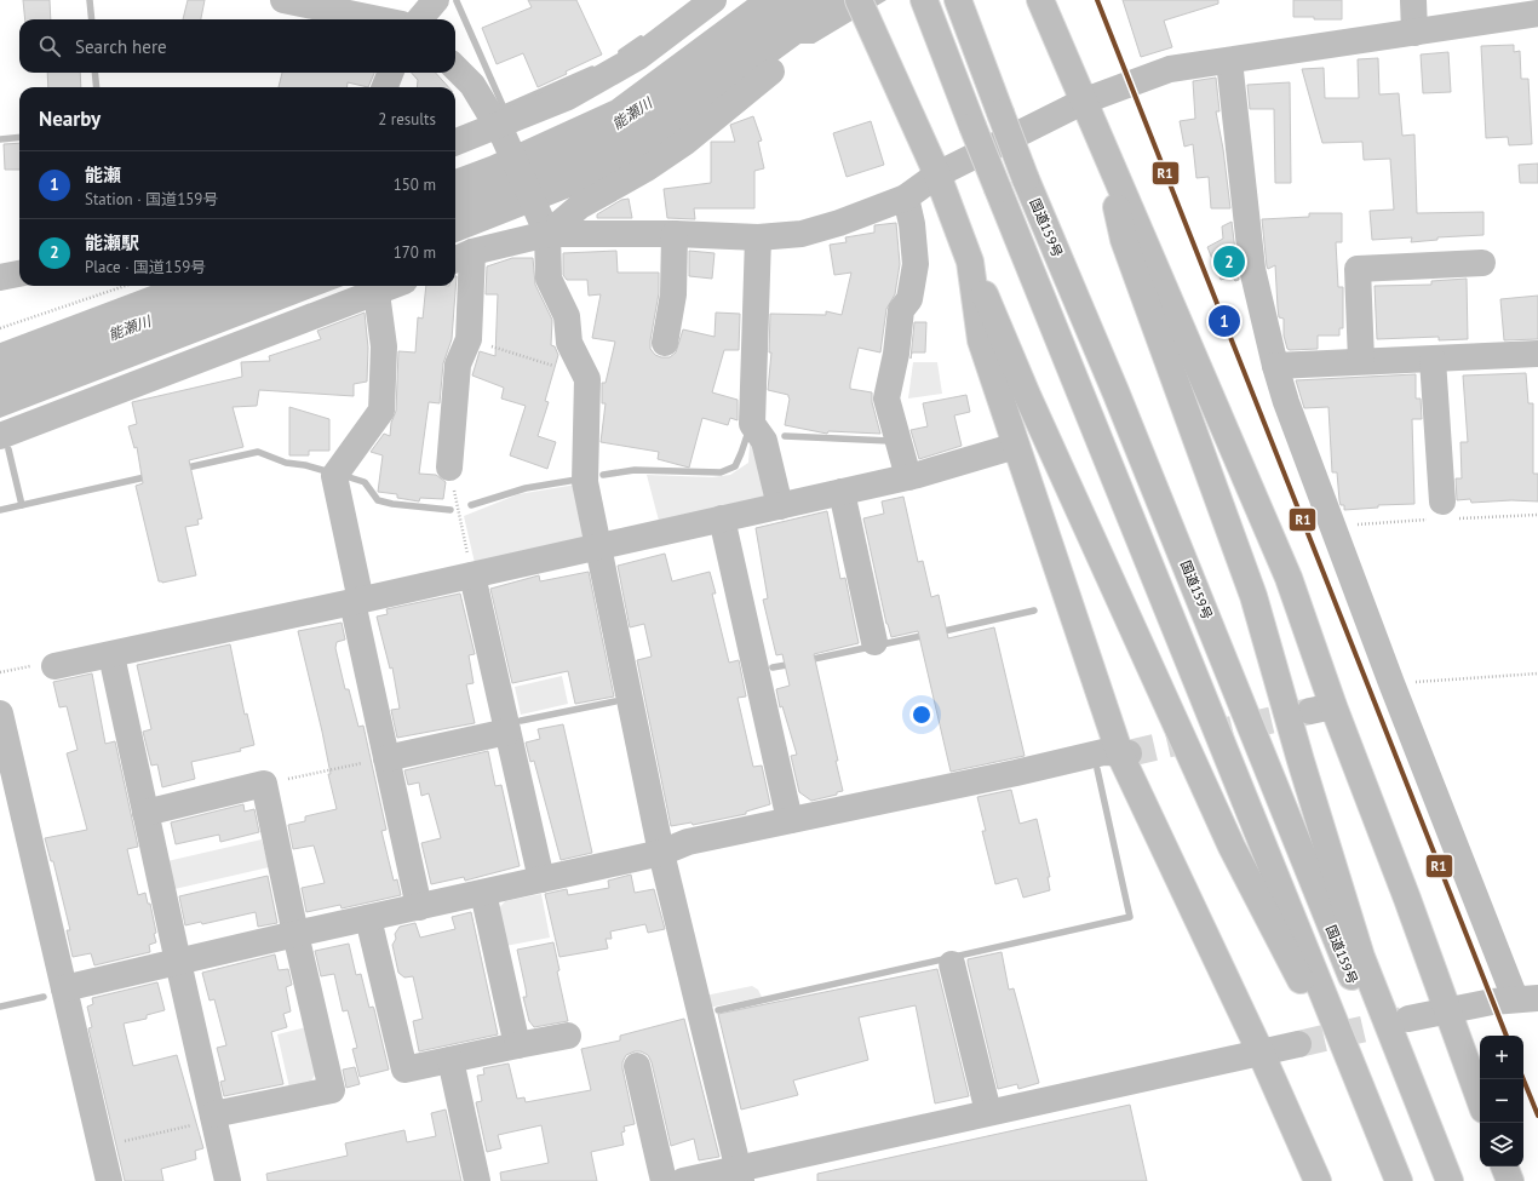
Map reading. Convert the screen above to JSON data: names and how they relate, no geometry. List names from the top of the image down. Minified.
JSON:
{"streets":{"main road":["国道159号"]},"water":["能瀬川"],"lines":["transit line R1"],"page":{"search":"Search here","heading":["Nearby","2 results"],"list":[{"mark":"1","name":"能瀬","note":"Station · 国道159号","value":"150 m"},{"mark":"2","name":"能瀬駅","note":"Place · 国道159号","value":"170 m"}],"pins":["2","1"],"map_buttons":["+","−"]}}
